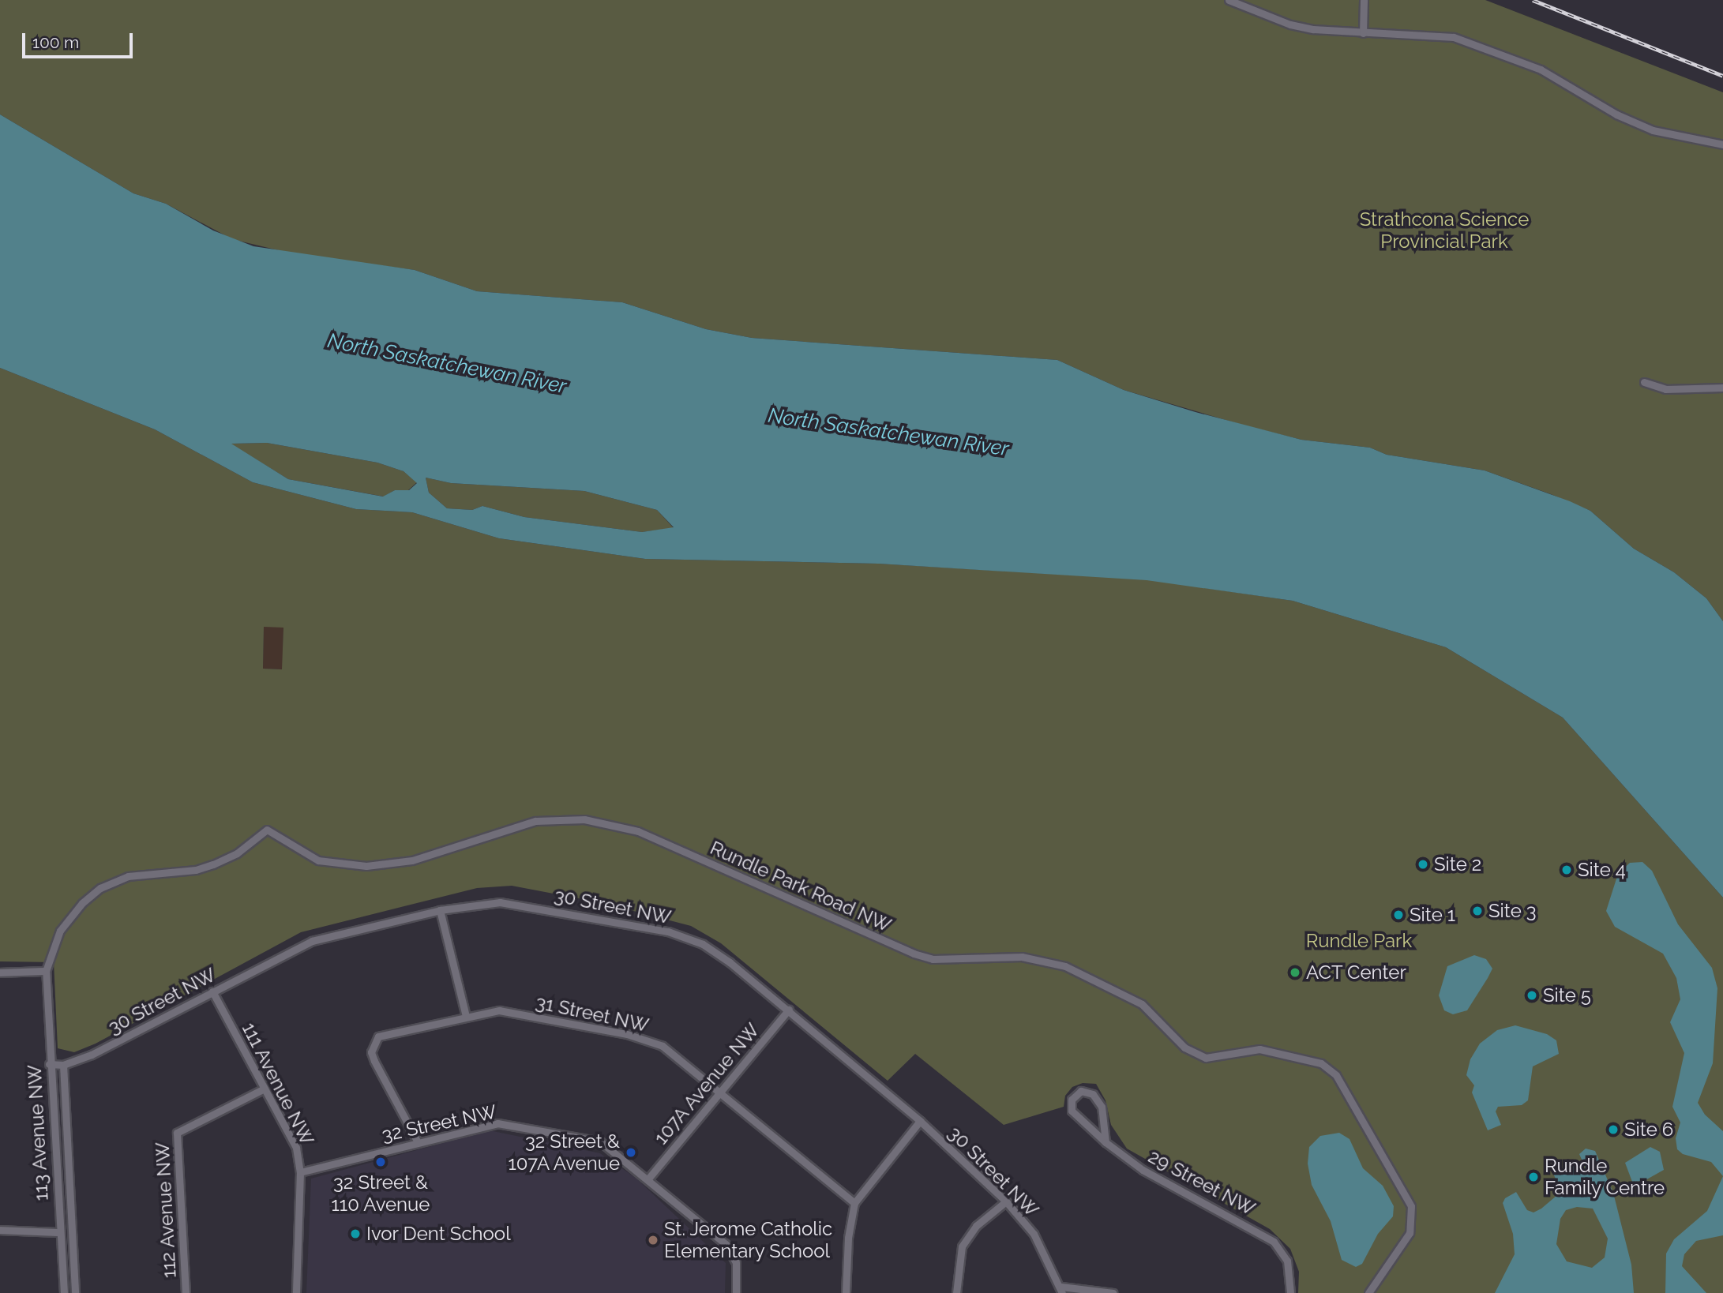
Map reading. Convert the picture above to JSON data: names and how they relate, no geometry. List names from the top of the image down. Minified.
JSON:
{"streets":{"street":["Rundle Park Road NW","30 Street NW","31 Street NW","111 Avenue NW","107A Avenue NW","32 Street NW","113 Avenue NW","29 Street NW","112 Avenue NW"]},"crossings":[["Rundle Park Road NW","113 Avenue NW"],["30 Street NW","111 Avenue NW"],["30 Street NW","107A Avenue NW"],["30 Street NW","113 Avenue NW"],["31 Street NW","107A Avenue NW"],["31 Street NW","32 Street NW"],["111 Avenue NW","32 Street NW"],["111 Avenue NW","112 Avenue NW"],["107A Avenue NW","32 Street NW"]],"water":["North Saskatchewan River"],"parks":["Strathcona Science Provincial Park","Rundle Park"],"places":["Site 2","Site 4","Site 3","Site 1","ACT Center","Site 5","Site 6","32 Street & 107A Avenue","32 Street & 110 Avenue","Rundle Family Centre","Ivor Dent School","St. Jerome Catholic Elementary School"],"scale_bar":"100 m"}
